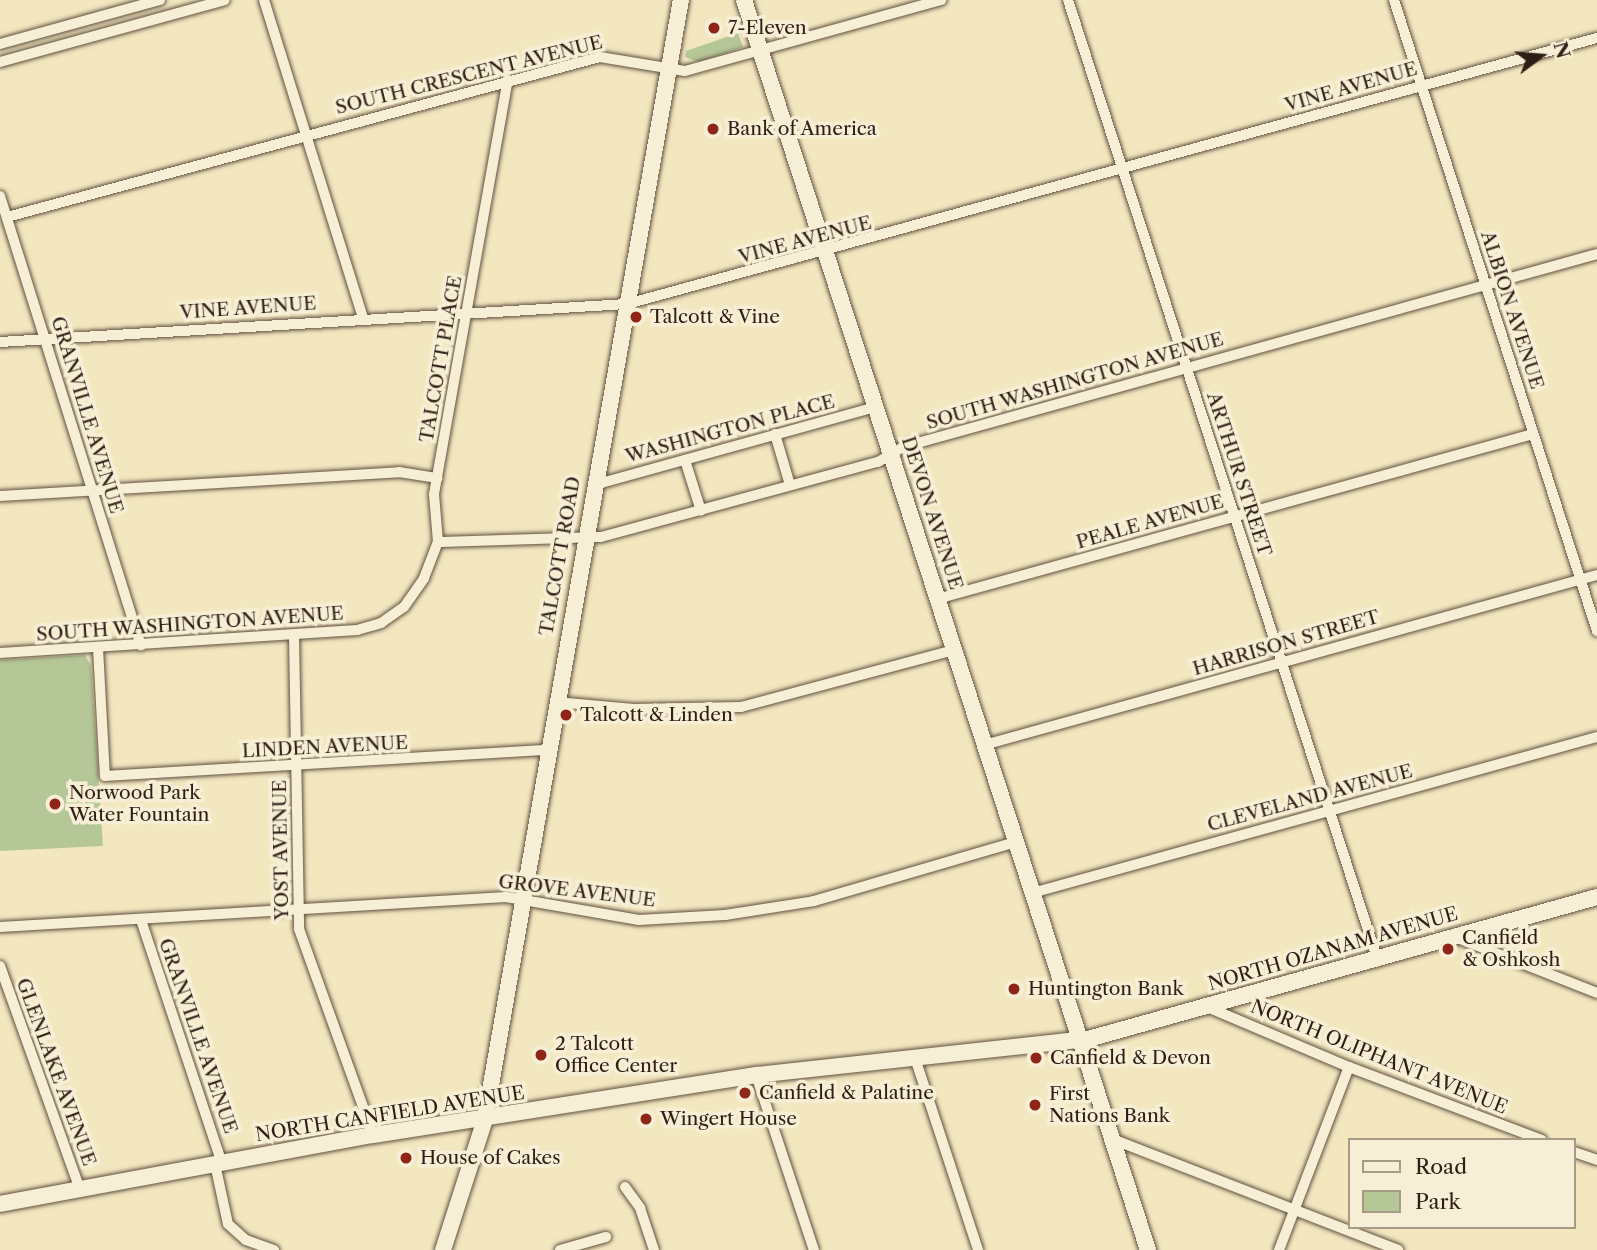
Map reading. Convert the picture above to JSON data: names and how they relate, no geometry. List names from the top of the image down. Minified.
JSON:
{"streets":{"street":["SOUTH CRESCENT AVENUE","VINE AVENUE","ALBION AVENUE","TALCOTT PLACE","SOUTH WASHINGTON AVENUE","GRANVILLE AVENUE","WASHINGTON PLACE","ARTHUR STREET","DEVON AVENUE","PEALE AVENUE","TALCOTT ROAD","HARRISON STREET","LINDEN AVENUE","CLEVELAND AVENUE","YOST AVENUE","GROVE AVENUE","NORTH OZANAM AVENUE","NORTH OLIPHANT AVENUE","GLENLAKE AVENUE","NORTH CANFIELD AVENUE"]},"crossings":[["SOUTH CRESCENT AVENUE","TALCOTT PLACE"],["SOUTH CRESCENT AVENUE","GRANVILLE AVENUE"],["SOUTH CRESCENT AVENUE","DEVON AVENUE"],["SOUTH CRESCENT AVENUE","TALCOTT ROAD"],["VINE AVENUE","ALBION AVENUE"],["VINE AVENUE","TALCOTT PLACE"],["VINE AVENUE","GRANVILLE AVENUE"],["VINE AVENUE","ARTHUR STREET"],["VINE AVENUE","DEVON AVENUE"],["VINE AVENUE","TALCOTT ROAD"],["ALBION AVENUE","SOUTH WASHINGTON AVENUE"],["ALBION AVENUE","PEALE AVENUE"],["ALBION AVENUE","HARRISON STREET"],["TALCOTT PLACE","SOUTH WASHINGTON AVENUE"],["SOUTH WASHINGTON AVENUE","GRANVILLE AVENUE"],["SOUTH WASHINGTON AVENUE","ARTHUR STREET"],["SOUTH WASHINGTON AVENUE","DEVON AVENUE"],["SOUTH WASHINGTON AVENUE","TALCOTT ROAD"],["SOUTH WASHINGTON AVENUE","LINDEN AVENUE"],["SOUTH WASHINGTON AVENUE","YOST AVENUE"],["GRANVILLE AVENUE","GROVE AVENUE"],["GRANVILLE AVENUE","NORTH CANFIELD AVENUE"],["WASHINGTON PLACE","DEVON AVENUE"],["WASHINGTON PLACE","TALCOTT ROAD"],["ARTHUR STREET","PEALE AVENUE"],["ARTHUR STREET","HARRISON STREET"],["ARTHUR STREET","CLEVELAND AVENUE"],["ARTHUR STREET","NORTH OZANAM AVENUE"],["DEVON AVENUE","PEALE AVENUE"],["DEVON AVENUE","HARRISON STREET"],["DEVON AVENUE","CLEVELAND AVENUE"],["DEVON AVENUE","GROVE AVENUE"],["DEVON AVENUE","NORTH OZANAM AVENUE"],["DEVON AVENUE","NORTH CANFIELD AVENUE"],["TALCOTT ROAD","LINDEN AVENUE"],["TALCOTT ROAD","GROVE AVENUE"],["TALCOTT ROAD","NORTH CANFIELD AVENUE"],["LINDEN AVENUE","YOST AVENUE"],["YOST AVENUE","GROVE AVENUE"],["YOST AVENUE","NORTH CANFIELD AVENUE"],["NORTH OZANAM AVENUE","NORTH OLIPHANT AVENUE"],["NORTH OZANAM AVENUE","NORTH CANFIELD AVENUE"],["GLENLAKE AVENUE","NORTH CANFIELD AVENUE"]],"places":["7-Eleven","Bank of America","Talcott & Vine","Talcott & Linden","Norwood Park Water Fountain","Canfield & Oshkosh","Huntington Bank","2 Talcott Office Center","Canfield & Devon","Canfield & Palatine","First Nations Bank","Wingert House","House of Cakes"],"legend":["Road","Park"],"north":"right"}
